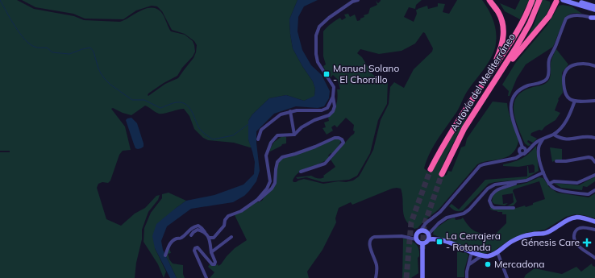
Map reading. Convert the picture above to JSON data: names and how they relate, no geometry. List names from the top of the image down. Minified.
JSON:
{"streets":{"highway":["Autovía del Mediterráneo"]},"places":{"transit":["Manuel Solano - El Chorrillo","La Cerrajera - Rotonda"],"health":["Génesis Care"],"other":["Mercadona"]}}
